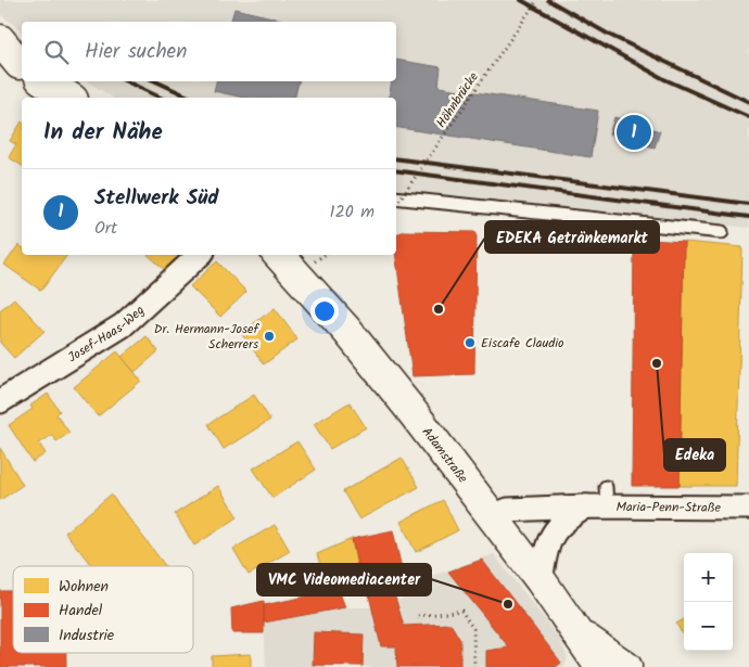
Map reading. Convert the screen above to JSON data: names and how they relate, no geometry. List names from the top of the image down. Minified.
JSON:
{"streets":{"main road":["Adamstraße"],"street":["Josef-Haas-Weg","Maria-Penn-Straße"],"path":["Höhnbrücke"]},"crossings":[["Adamstraße","Maria-Penn-Straße"]],"places":["EDEKA Getränkemarkt","Dr. Hermann-Josef Scherrers","Eiscafe Claudio","Edeka","VMC Videomediacenter"],"legend":["Wohnen","Handel","Industrie"],"page":{"search":"Hier suchen","heading":"In der Nähe","pins":"1","list":[{"mark":"1","name":"Stellwerk Süd","note":"Ort","value":"120 m"}],"map_buttons":["+","−"]}}
